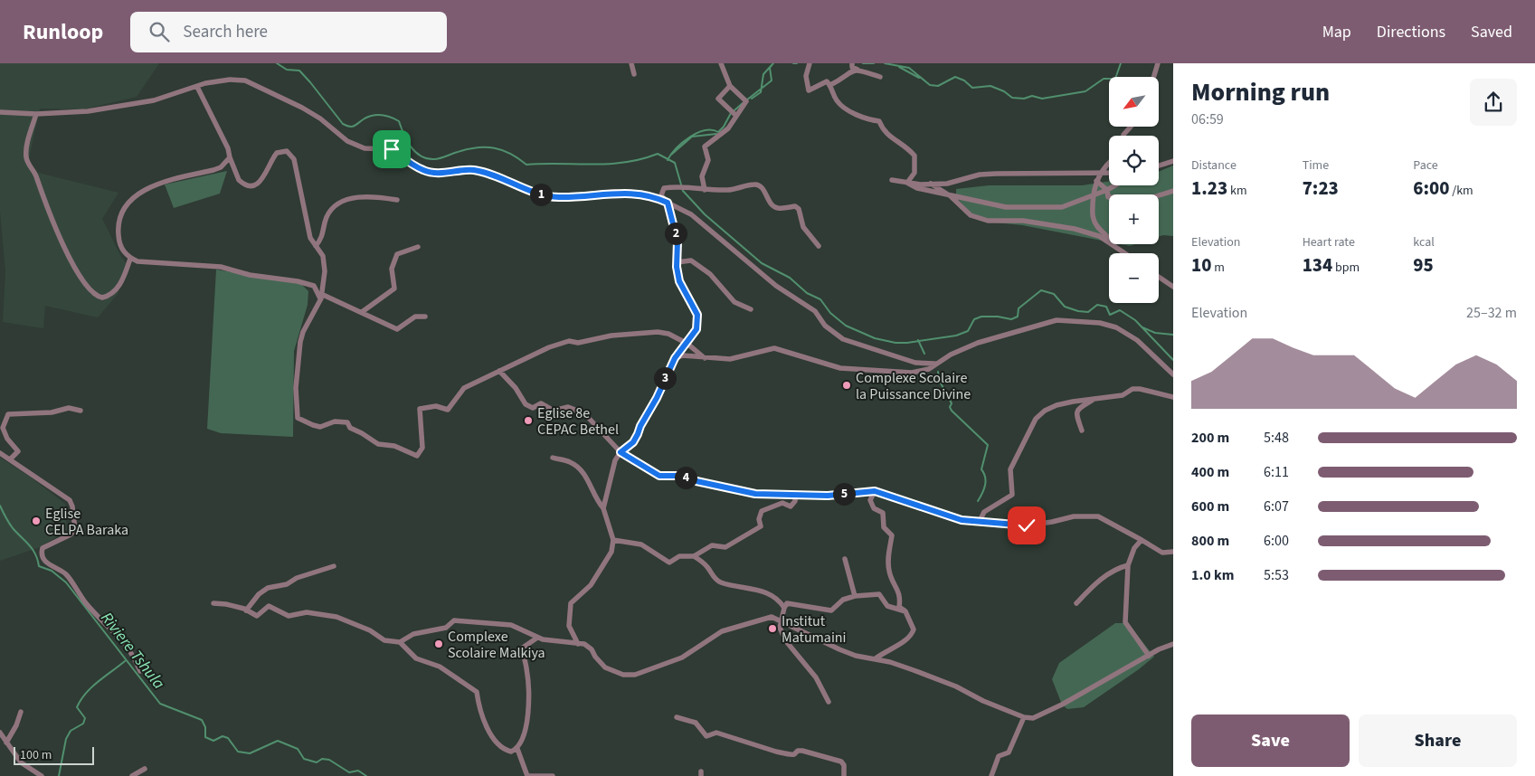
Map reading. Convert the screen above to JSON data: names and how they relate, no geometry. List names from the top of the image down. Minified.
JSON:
{"water":["Riviere Tshula"],"places":["Complexe Scolaire la Puissance Divine","Eglise 8e CEPAC Bethel","Eglise CELPA Baraka","Institut Matumaini","Complexe Scolaire Malkiya"],"scale_bar":"100 m","north":"bottom left","page":{"header":"Runloop","search":"Search here","nav":["Map","Directions","Saved"],"heading":["Morning run","06:59"],"map_buttons":["+","−"],"stats":[["Distance","1.23 km"],["Time","7:23"],["Pace","6:00 /km"],["Elevation","10 m"],["Heart rate","134 bpm"],["kcal","95"]],"pins":["1","2","3","4","5"],"chart":["Elevation","25–32 m"],"list":[{"name":"200 m","note":"5:48"},{"name":"400 m","note":"6:11"},{"name":"600 m","note":"6:07"},{"name":"800 m","note":"6:00"},{"name":"1.0 km","note":"5:53"}],"buttons":["Save","Share"],"scale":"100 m"}}
